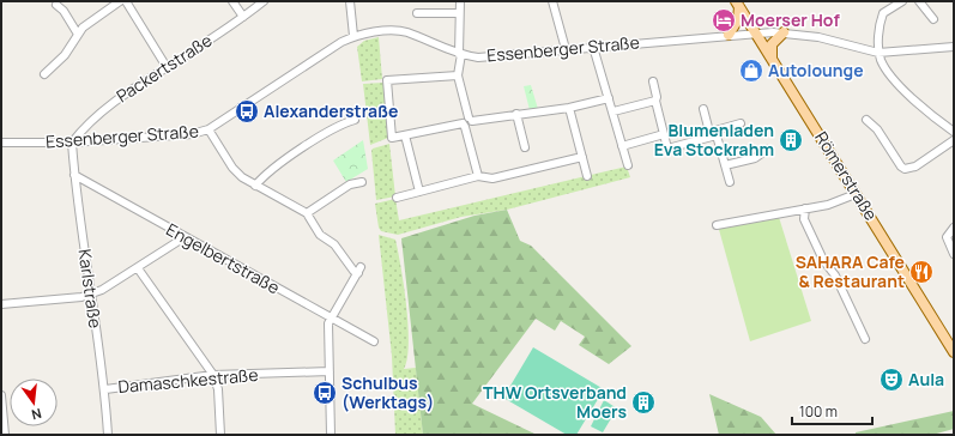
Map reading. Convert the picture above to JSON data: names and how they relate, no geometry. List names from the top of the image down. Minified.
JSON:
{"streets":{"main road":["Römerstraße"],"street":["Essenberger Straße","Packertstraße","Engelbertstraße","Karlstraße","Damaschkestraße"]},"crossings":[["Essenberger Straße","Packertstraße"],["Essenberger Straße","Römerstraße"],["Essenberger Straße","Karlstraße"],["Packertstraße","Karlstraße"],["Engelbertstraße","Karlstraße"],["Karlstraße","Damaschkestraße"]],"places":{"hotel":["Moerser Hof"],"shop":["Autolounge"],"bus stop":["Alexanderstraße","Schulbus (Werktags)"],"building":["Blumenladen Eva Stockrahm","THW Ortsverband Moers"],"restaurant":["SAHARA Cafe & Restaurant"],"theatre":["Aula"]},"scale_bar":"100 m","north":"bottom"}
